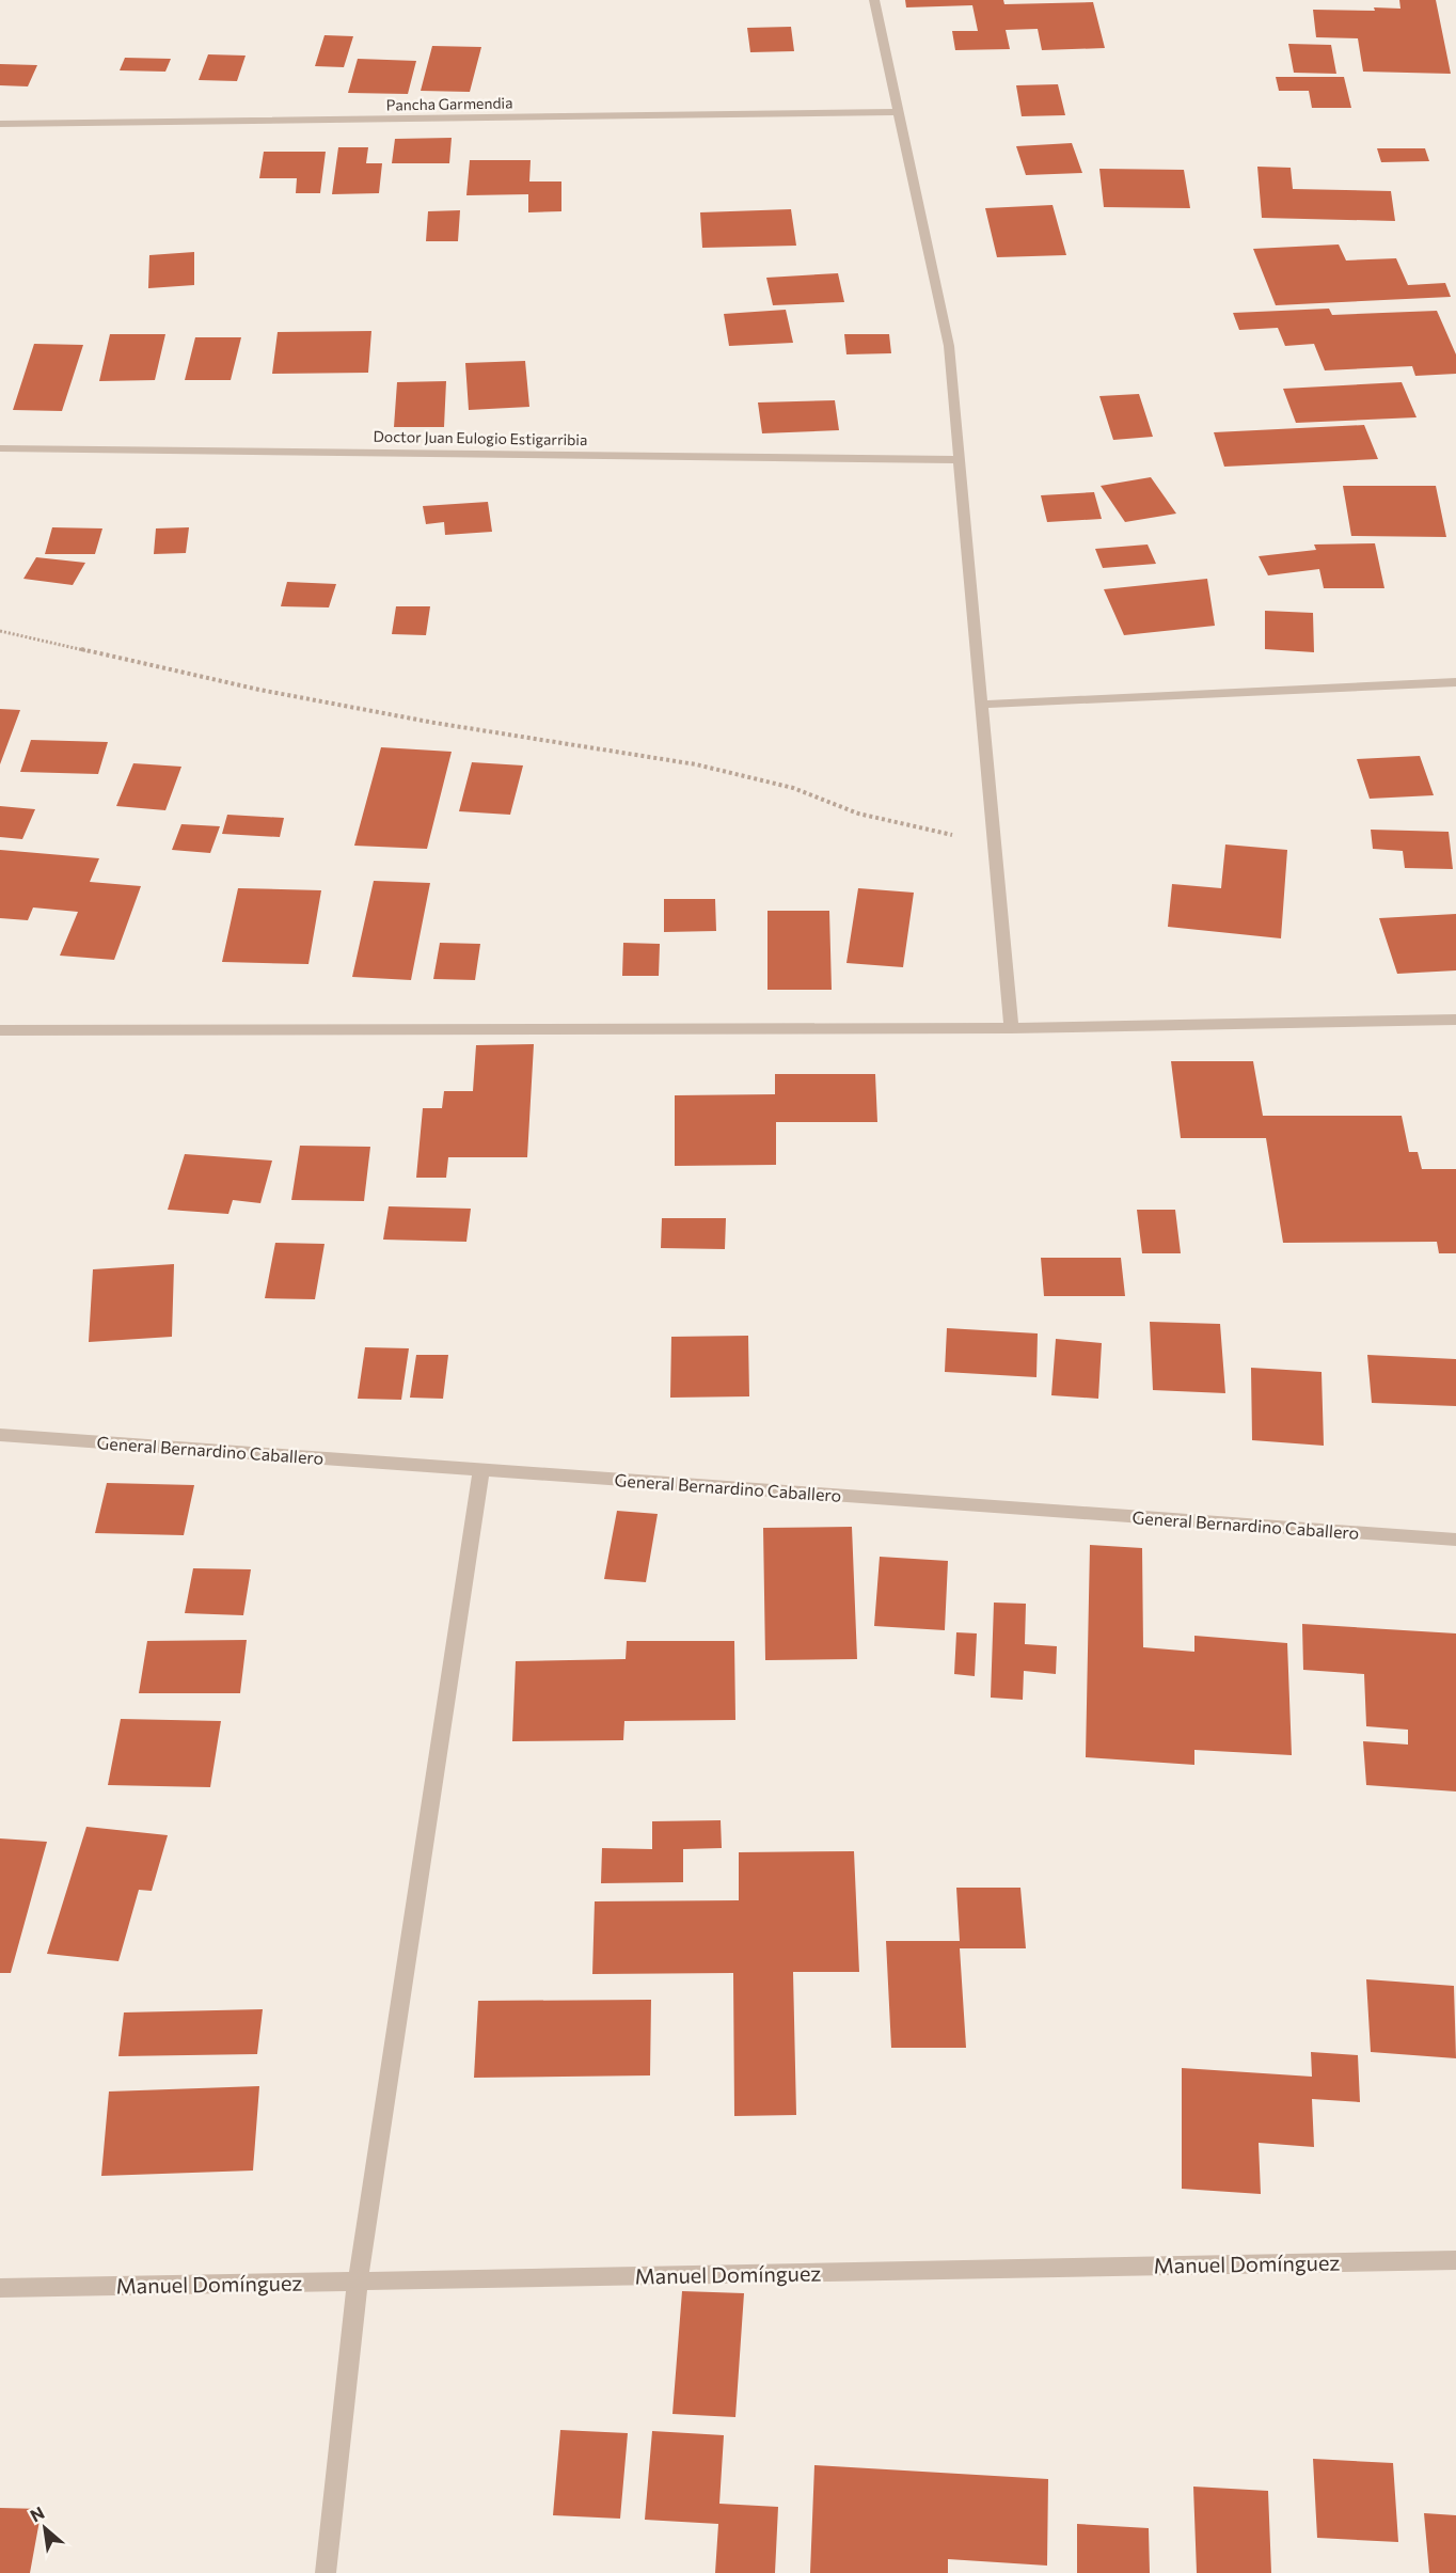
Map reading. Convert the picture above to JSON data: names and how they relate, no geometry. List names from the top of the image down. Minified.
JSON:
{"streets":{"street":["Pancha Garmendia","Doctor Juan Eulogio Estigarribia","General Bernardino Caballero","Manuel Domínguez"]},"north":"top left"}
